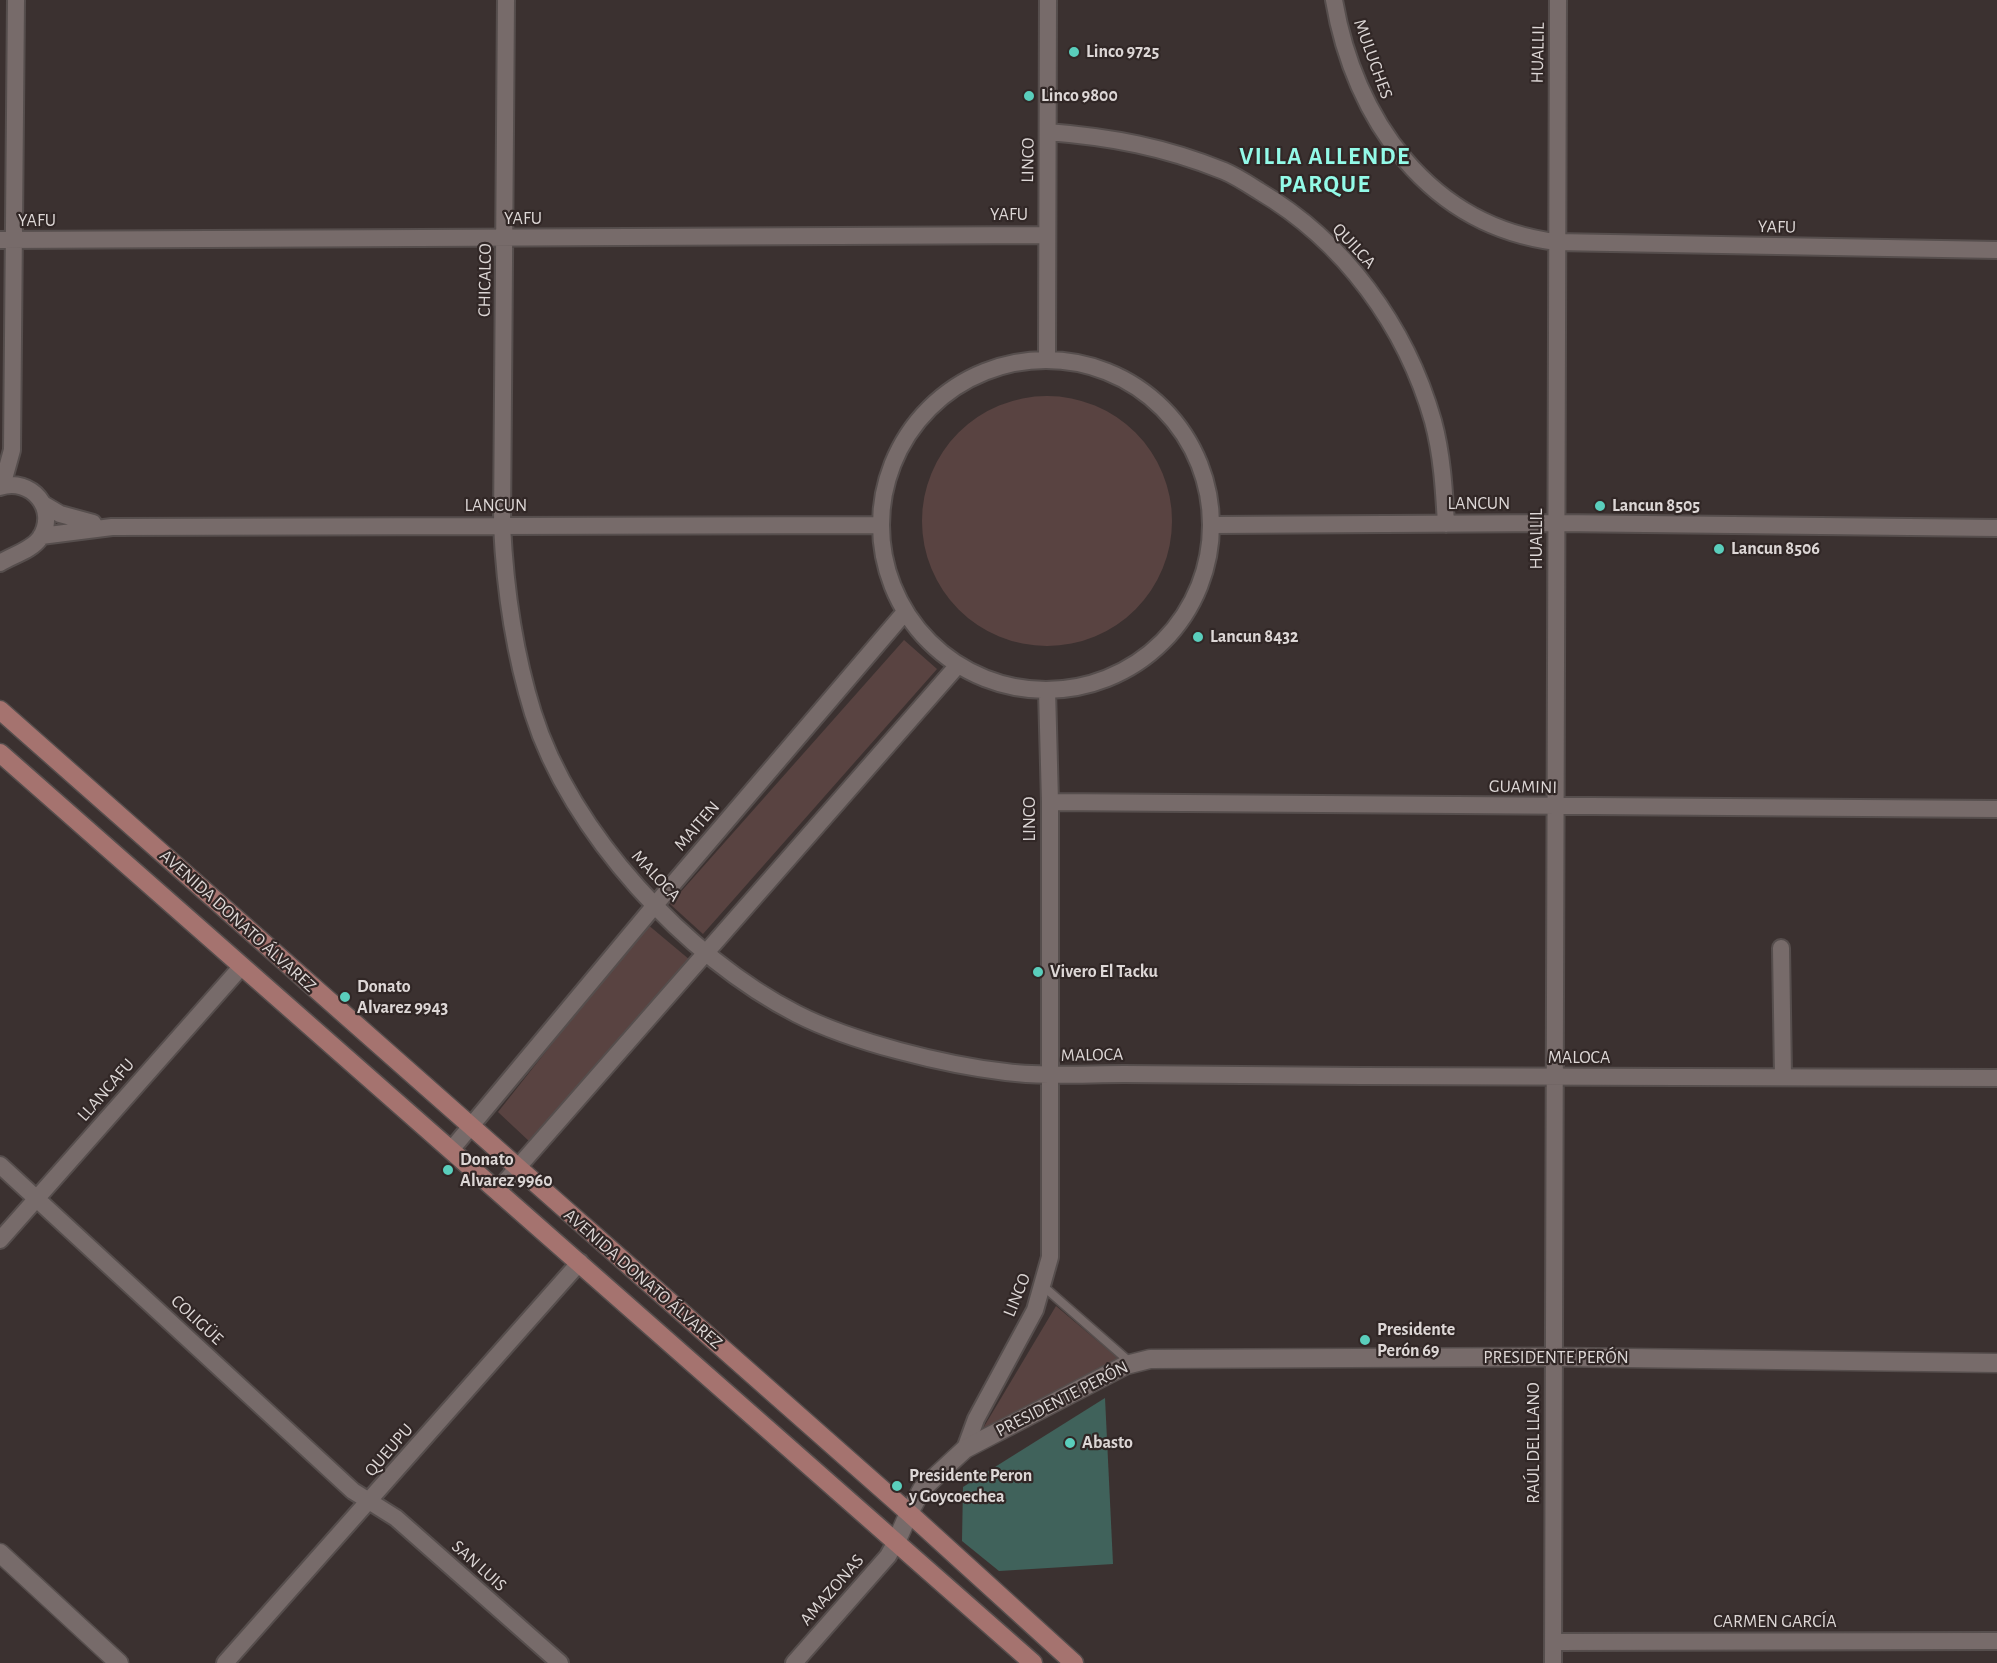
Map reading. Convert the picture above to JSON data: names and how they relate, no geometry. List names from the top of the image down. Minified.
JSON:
{"streets":{"main road":["AVENIDA DONATO ÁLVAREZ","PRESIDENTE PERÓN"],"street":["HUALLIL","MULUCHES","LINCO","YAFU","QUILCA","CHICALCO","LANCUN","GUAMINI","MAITEN","MALOCA","LLANCAFU","COLIGÜE","RAÚL DEL LLANO","QUEUPU","SAN LUIS","AMAZONAS","CARMEN GARCÍA"]},"crossings":[["HUALLIL","MULUCHES"],["HUALLIL","YAFU"],["HUALLIL","LANCUN"],["HUALLIL","GUAMINI"],["HUALLIL","MALOCA"],["HUALLIL","RAÚL DEL LLANO"],["MULUCHES","YAFU"],["LINCO","YAFU"],["LINCO","QUILCA"],["LINCO","GUAMINI"],["LINCO","MALOCA"],["LINCO","PRESIDENTE PERÓN"],["YAFU","CHICALCO"],["QUILCA","LANCUN"],["CHICALCO","LANCUN"],["CHICALCO","MALOCA"],["LANCUN","MALOCA"],["MAITEN","MALOCA"],["MAITEN","AVENIDA DONATO ÁLVAREZ"],["MALOCA","RAÚL DEL LLANO"],["AVENIDA DONATO ÁLVAREZ","LLANCAFU"],["AVENIDA DONATO ÁLVAREZ","PRESIDENTE PERÓN"],["AVENIDA DONATO ÁLVAREZ","QUEUPU"],["AVENIDA DONATO ÁLVAREZ","AMAZONAS"],["LLANCAFU","COLIGÜE"],["COLIGÜE","QUEUPU"],["COLIGÜE","SAN LUIS"],["PRESIDENTE PERÓN","RAÚL DEL LLANO"],["PRESIDENTE PERÓN","AMAZONAS"],["RAÚL DEL LLANO","CARMEN GARCÍA"],["QUEUPU","SAN LUIS"]],"districts":["VILLA ALLENDE PARQUE"],"places":["Linco 9725","Linco 9800","Lancun 8505","Lancun 8506","Lancun 8432","Vivero El Tacku","Donato Alvarez 9943","Donato Alvarez 9960","Presidente Perón 69","Abasto","Presidente Peron y Goycoechea"]}
